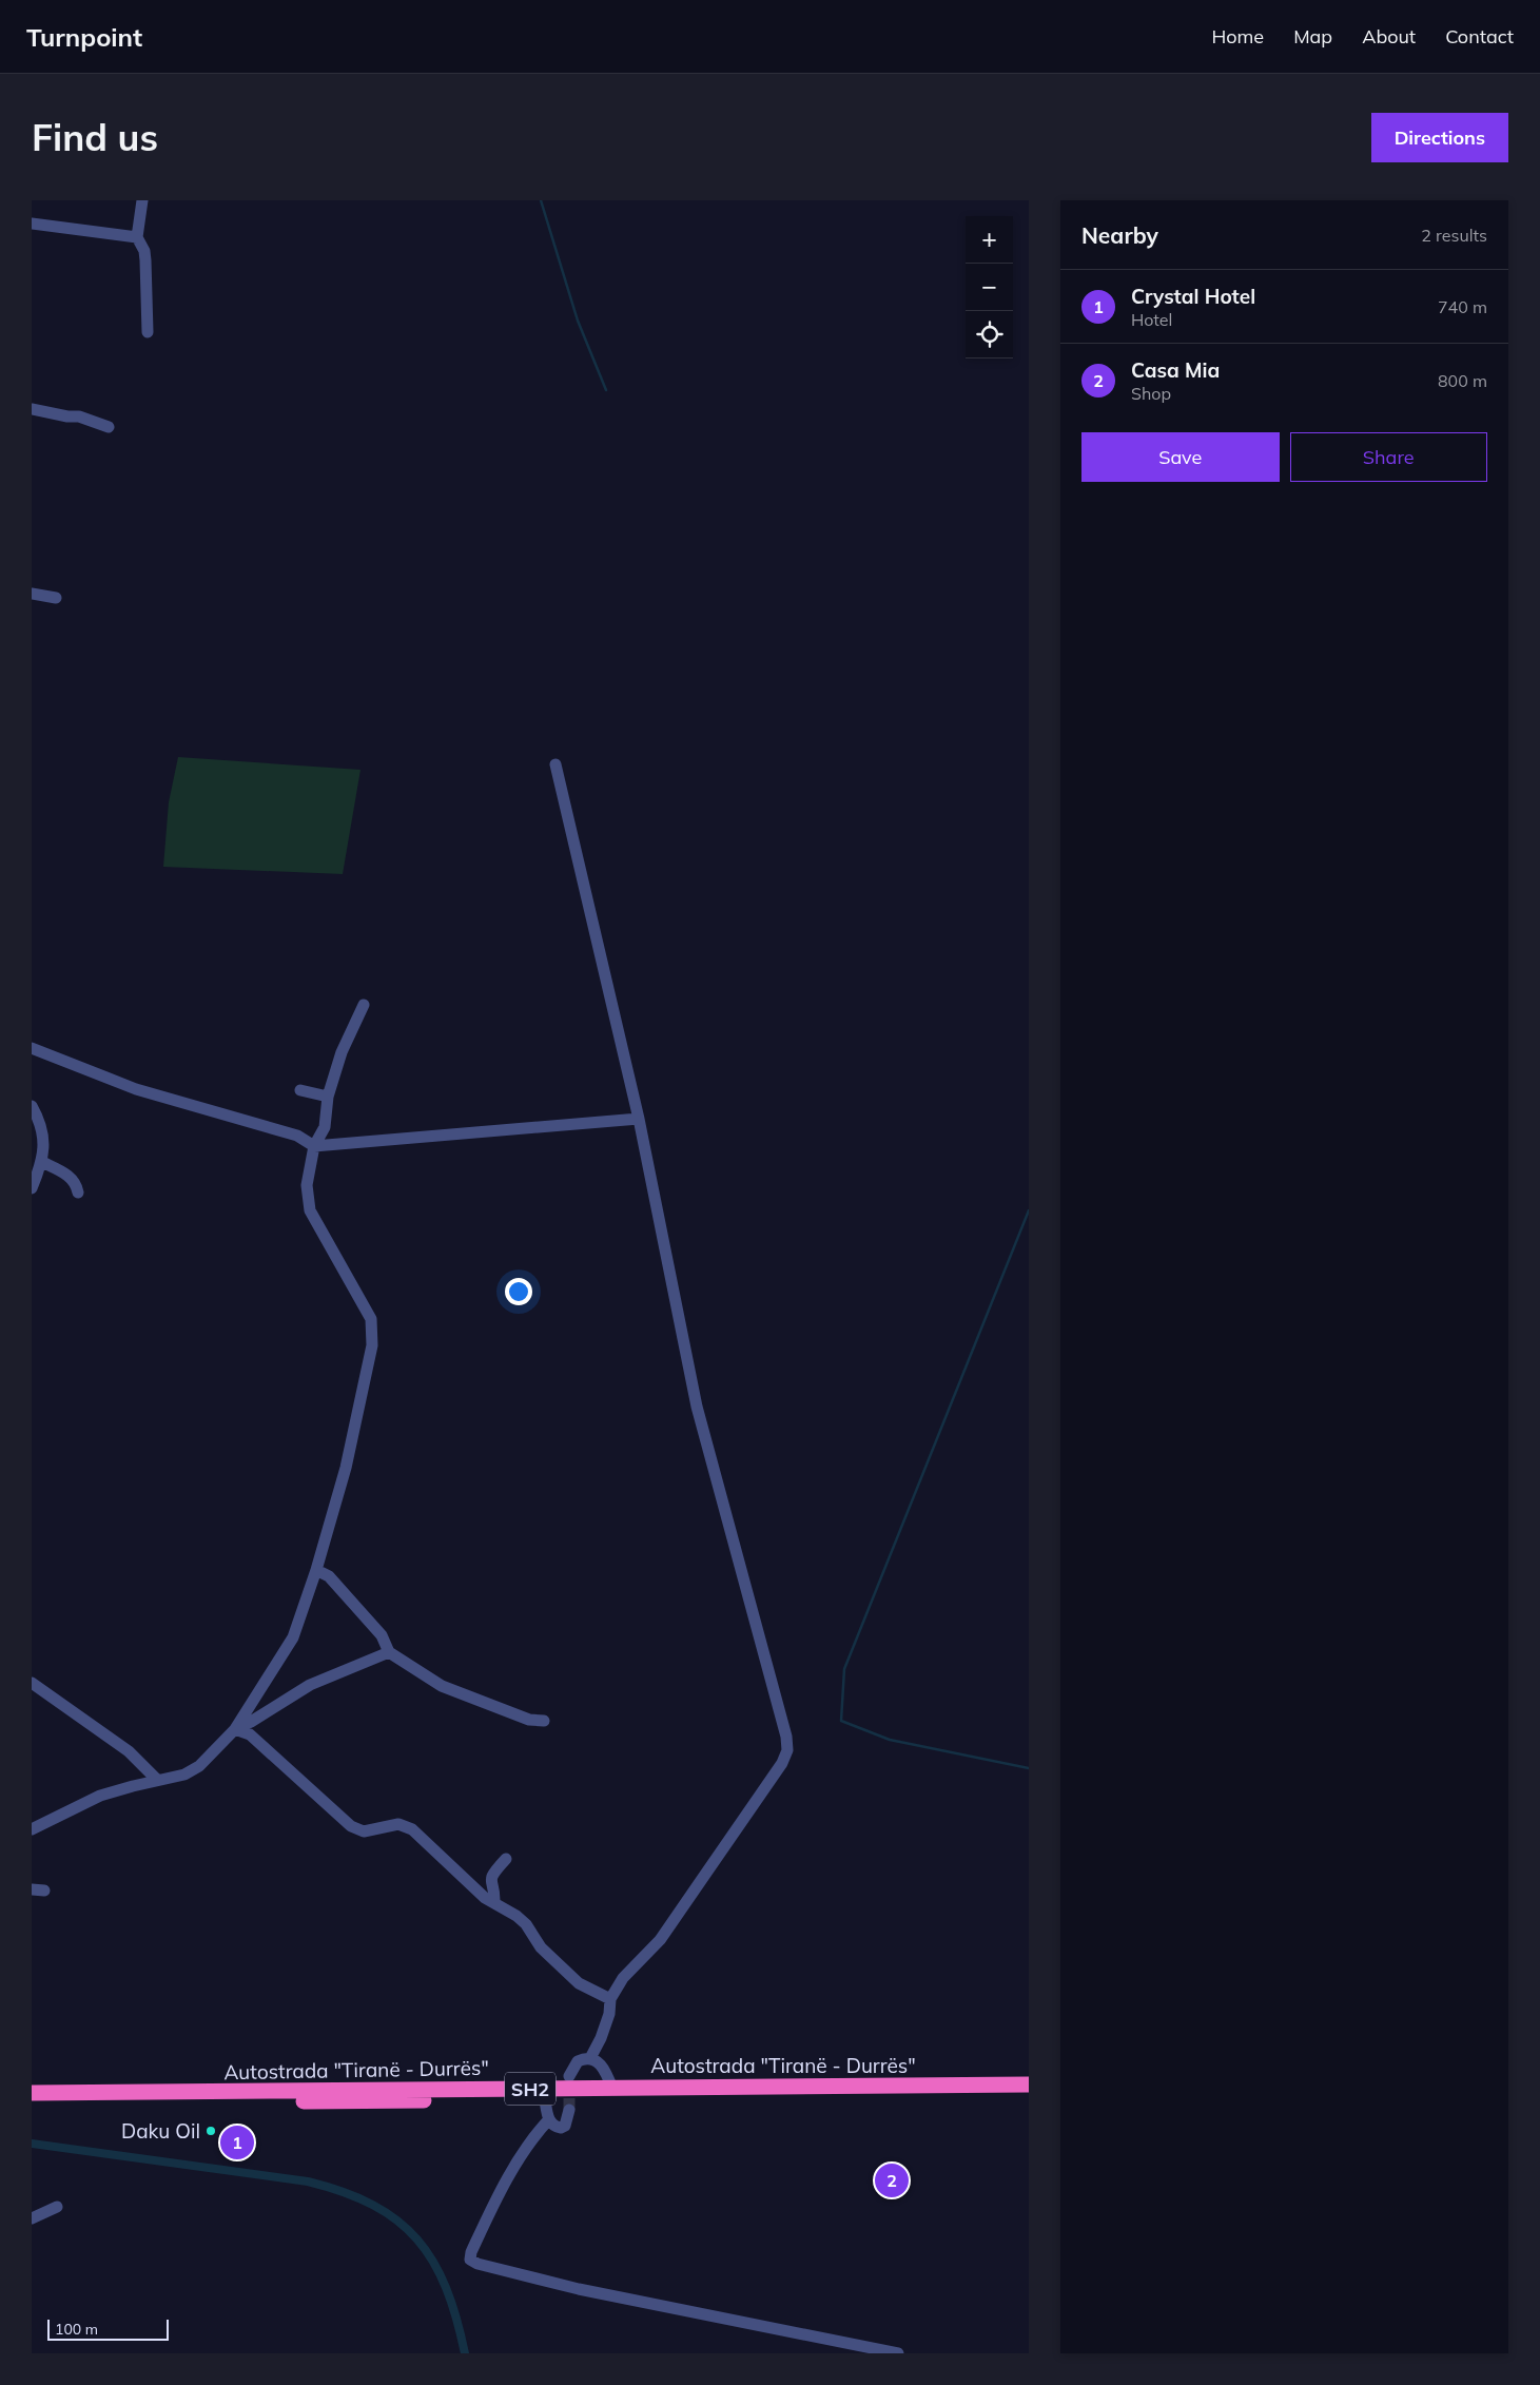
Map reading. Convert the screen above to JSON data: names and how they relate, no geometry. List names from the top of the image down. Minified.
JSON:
{"streets":{"highway":["Autostrada \"Tiranë - Durrës\"","SH2"]},"places":["Daku Oil"],"scale_bar":"100 m","page":{"header":"Turnpoint","nav":["Home","Map","About","Contact"],"buttons":["Directions",["Save","Share"]],"title":"Find us","heading":["Nearby","2 results"],"map_buttons":["+","−"],"list":[{"mark":"1","name":"Crystal Hotel","note":"Hotel","value":"740 m"},{"mark":"2","name":"Casa Mia","note":"Shop","value":"800 m"}],"pins":["1","2"],"scale":"100 m"}}
